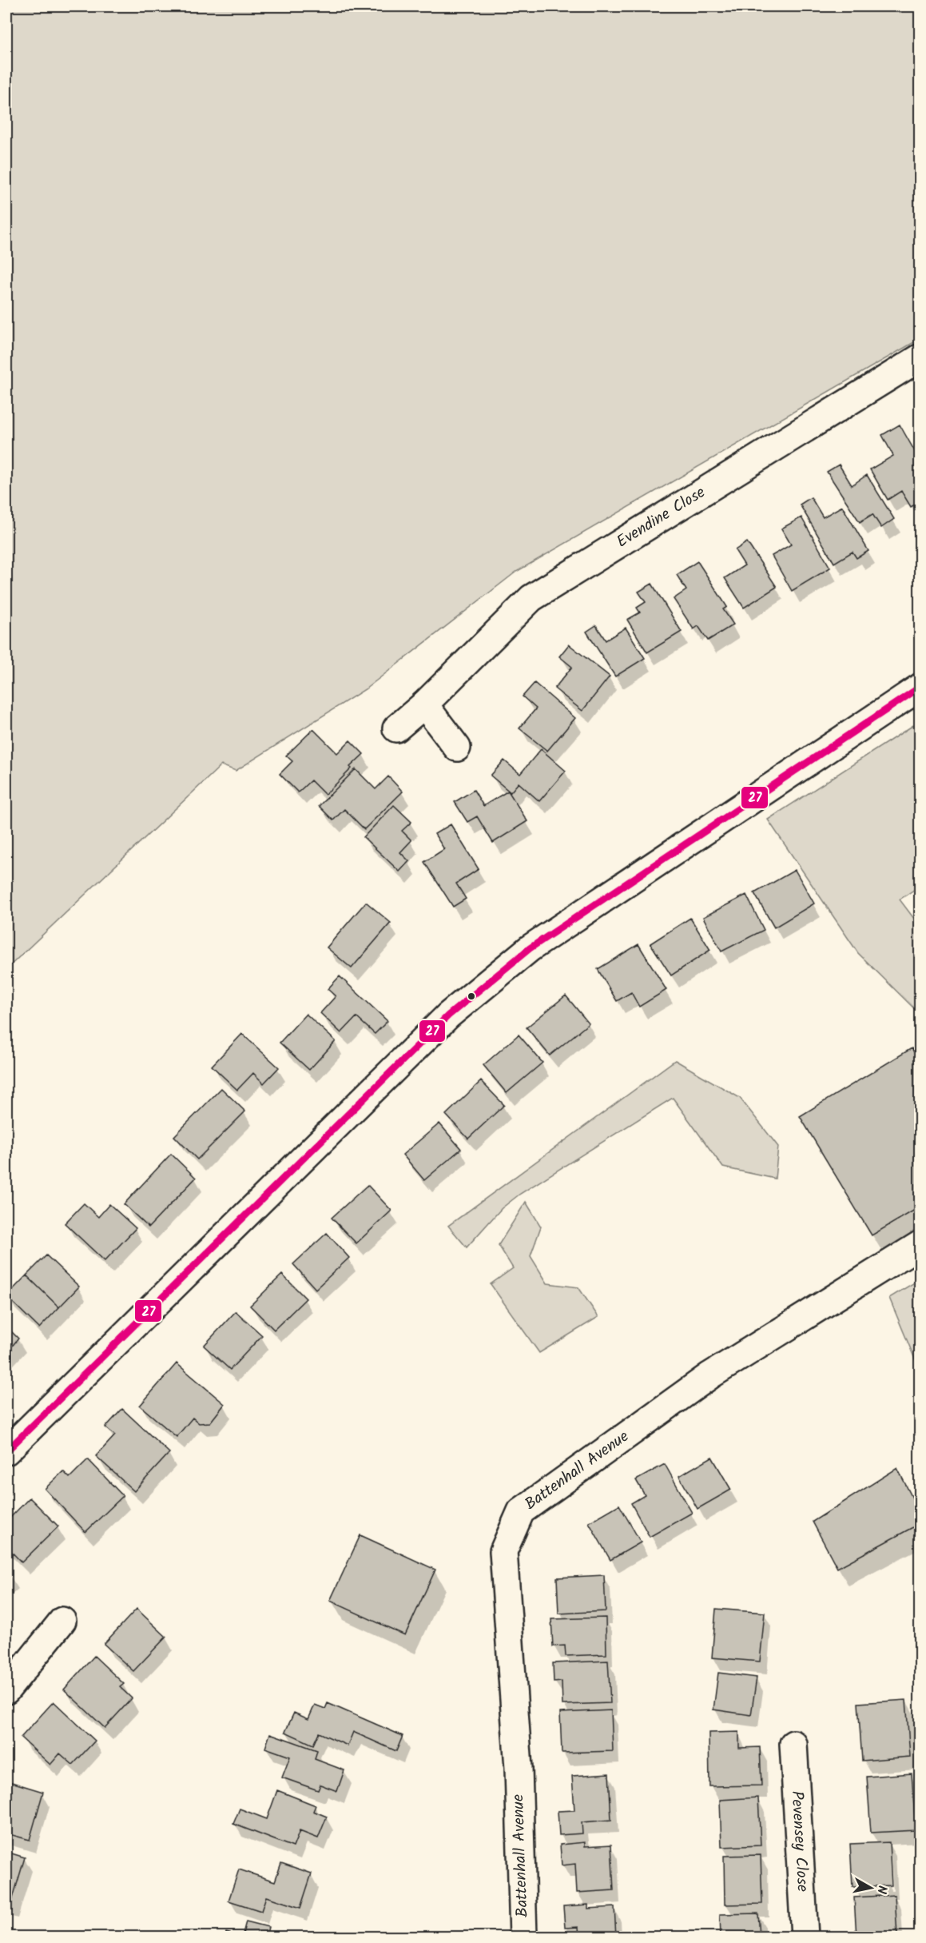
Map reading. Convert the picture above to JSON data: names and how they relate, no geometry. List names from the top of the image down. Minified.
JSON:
{"streets":{"street":["Evendine Close","Battenhall Avenue","Pevensey Close"]},"lines":["transit line 27"],"north":"right"}
